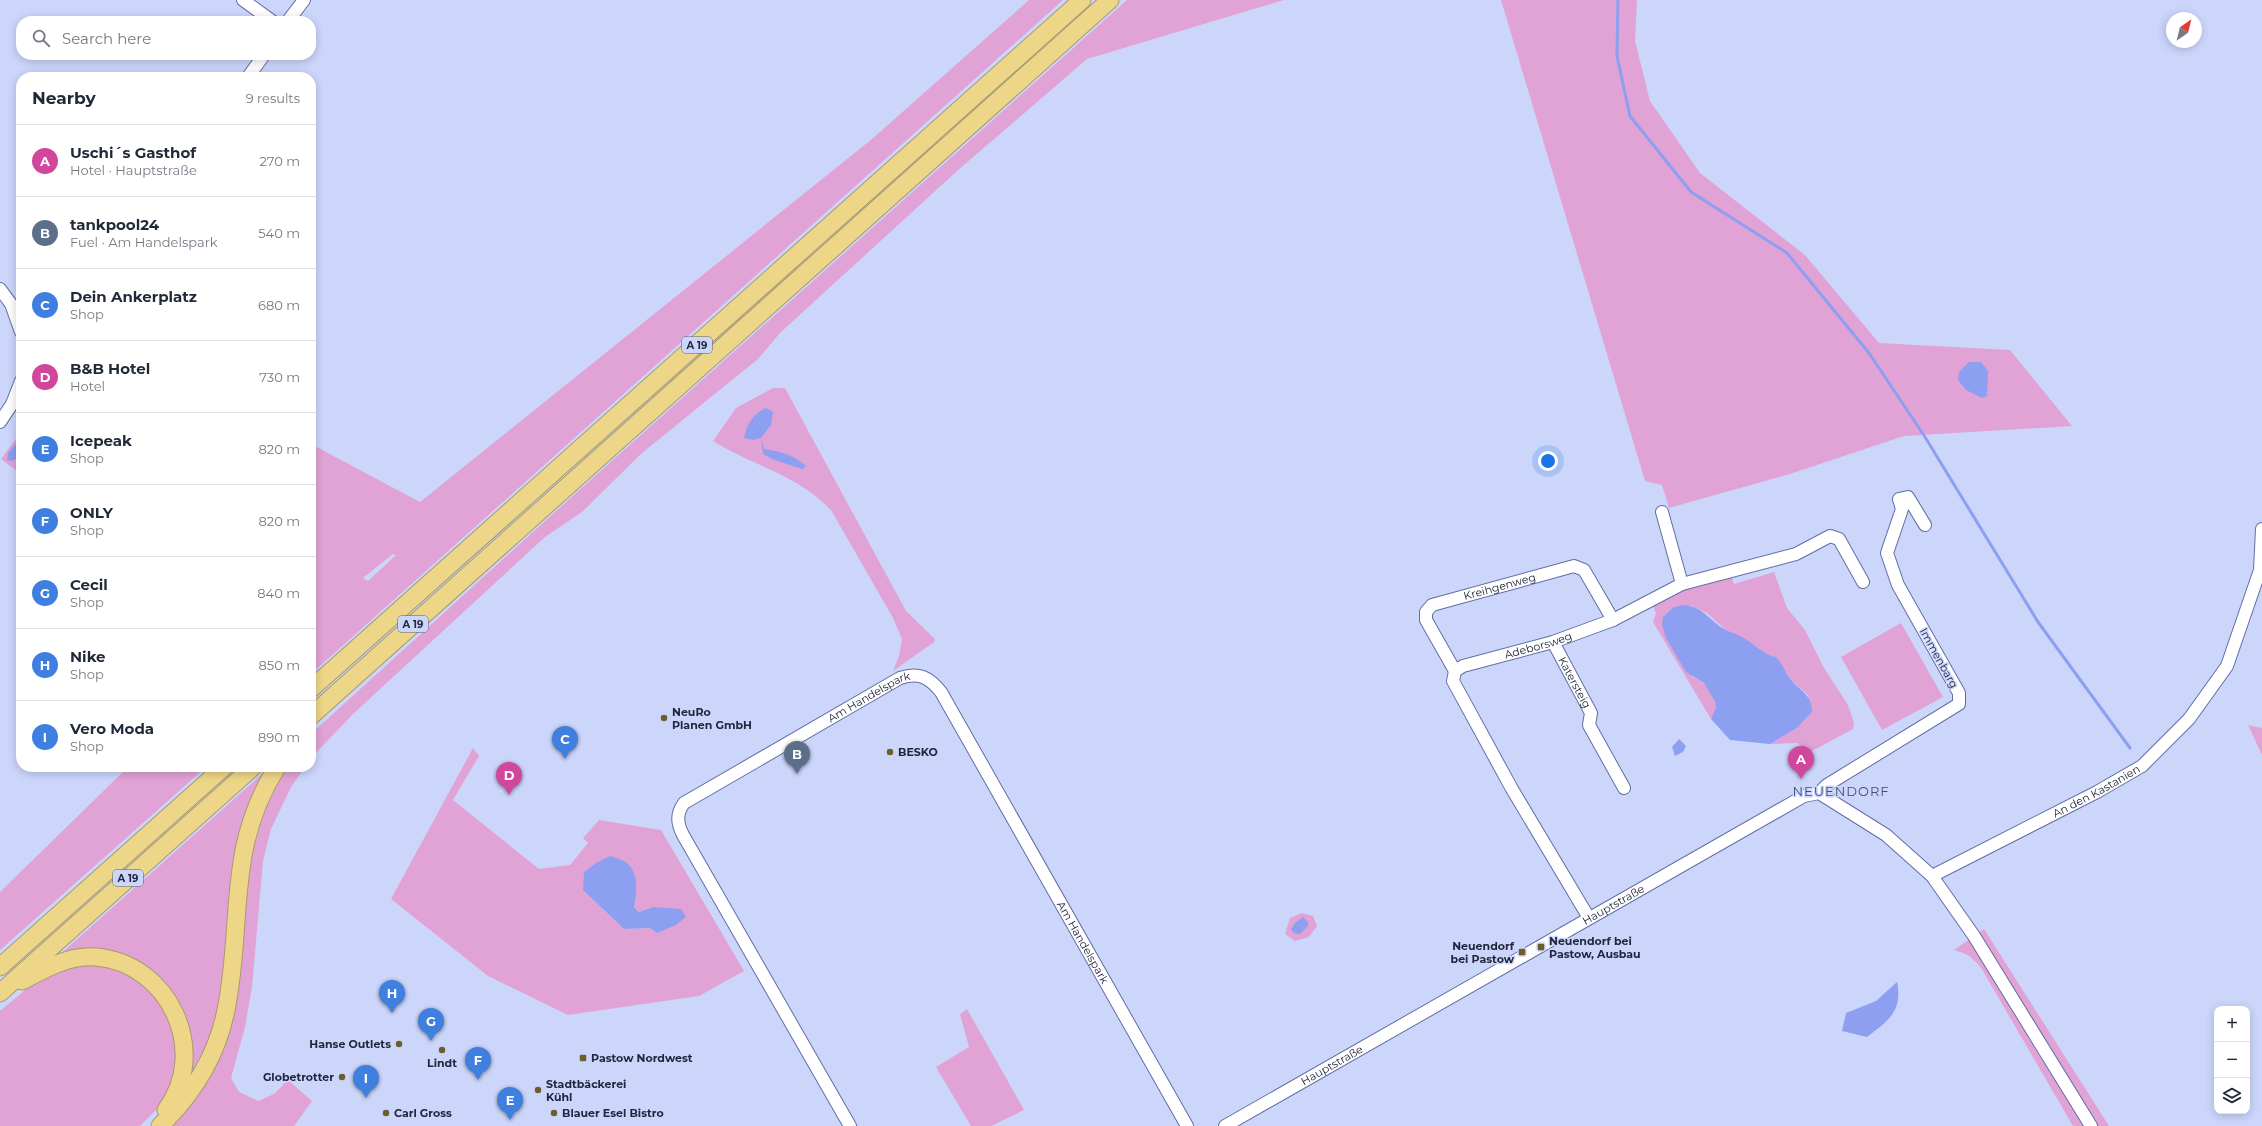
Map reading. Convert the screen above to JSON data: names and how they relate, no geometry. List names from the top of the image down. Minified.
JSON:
{"streets":{"highway":["A 19"],"street":["Kreihgenweg","Adeborsweg","Immenbarg","Katersteig","Am Handelspark","An den Kastanien","Hauptstraße"]},"crossings":[["Kreihgenweg","Adeborsweg"],["Adeborsweg","Katersteig"],["Immenbarg","Hauptstraße"]],"districts":["NEUENDORF"],"places":{"other":["NeuRo Planen GmbH","BESKO","Hanse Outlets","Lindt","Globetrotter","Stadtbäckerei Kühl","Carl Gross","Blauer Esel Bistro"],"transit":["Neuendorf bei Pastow, Ausbau","Neuendorf bei Pastow","Pastow Nordwest"]},"north":"top right","page":{"search":"Search here","heading":["Nearby","9 results"],"list":[{"mark":"A","name":"Uschi´s Gasthof","note":"Hotel · Hauptstraße","value":"270 m"},{"mark":"B","name":"tankpool24","note":"Fuel · Am Handelspark","value":"540 m"},{"mark":"C","name":"Dein Ankerplatz","note":"Shop","value":"680 m"},{"mark":"D","name":"B&B Hotel","note":"Hotel","value":"730 m"},{"mark":"E","name":"Icepeak","note":"Shop","value":"820 m"},{"mark":"F","name":"ONLY","note":"Shop","value":"820 m"},{"mark":"G","name":"Cecil","note":"Shop","value":"840 m"},{"mark":"H","name":"Nike","note":"Shop","value":"850 m"},{"mark":"I","name":"Vero Moda","note":"Shop","value":"890 m"}],"pins":["C","B","A","D","H","G","F","I","E"],"map_buttons":["+","−"]}}
